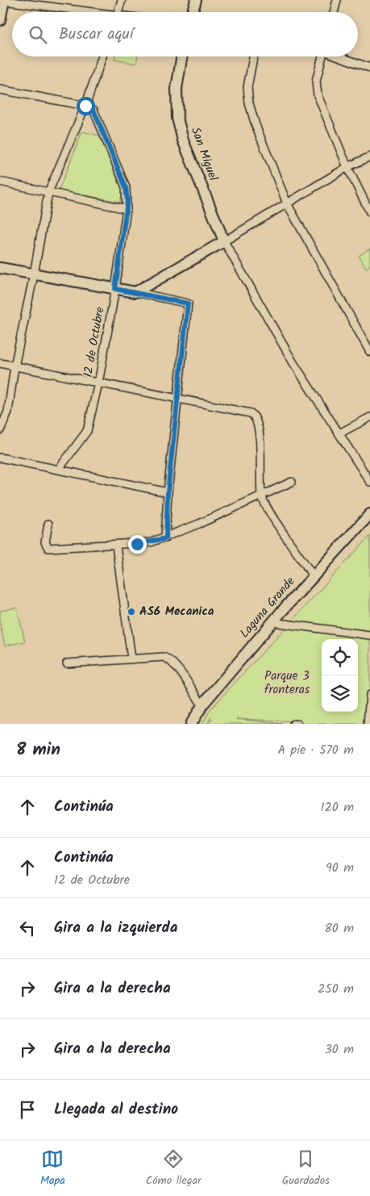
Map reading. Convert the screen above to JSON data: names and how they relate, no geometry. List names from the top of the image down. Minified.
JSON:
{"streets":{"street":["San Miguel","12 de Octubre","Laguna Grande"]},"parks":["Parque 3 fronteras"],"places":["AS6 Mecanica"],"page":{"search":"Buscar aquí","heading":["8 min","A pie · 570 m"],"list":[["Continúa","120 m"],["Continúa","12 de Octubre","90 m"],["Gira a la izquierda","80 m"],["Gira a la derecha","250 m"],["Gira a la derecha","30 m"],"Llegada al destino"],"nav":["Mapa","Cómo llegar","Guardados"]}}
